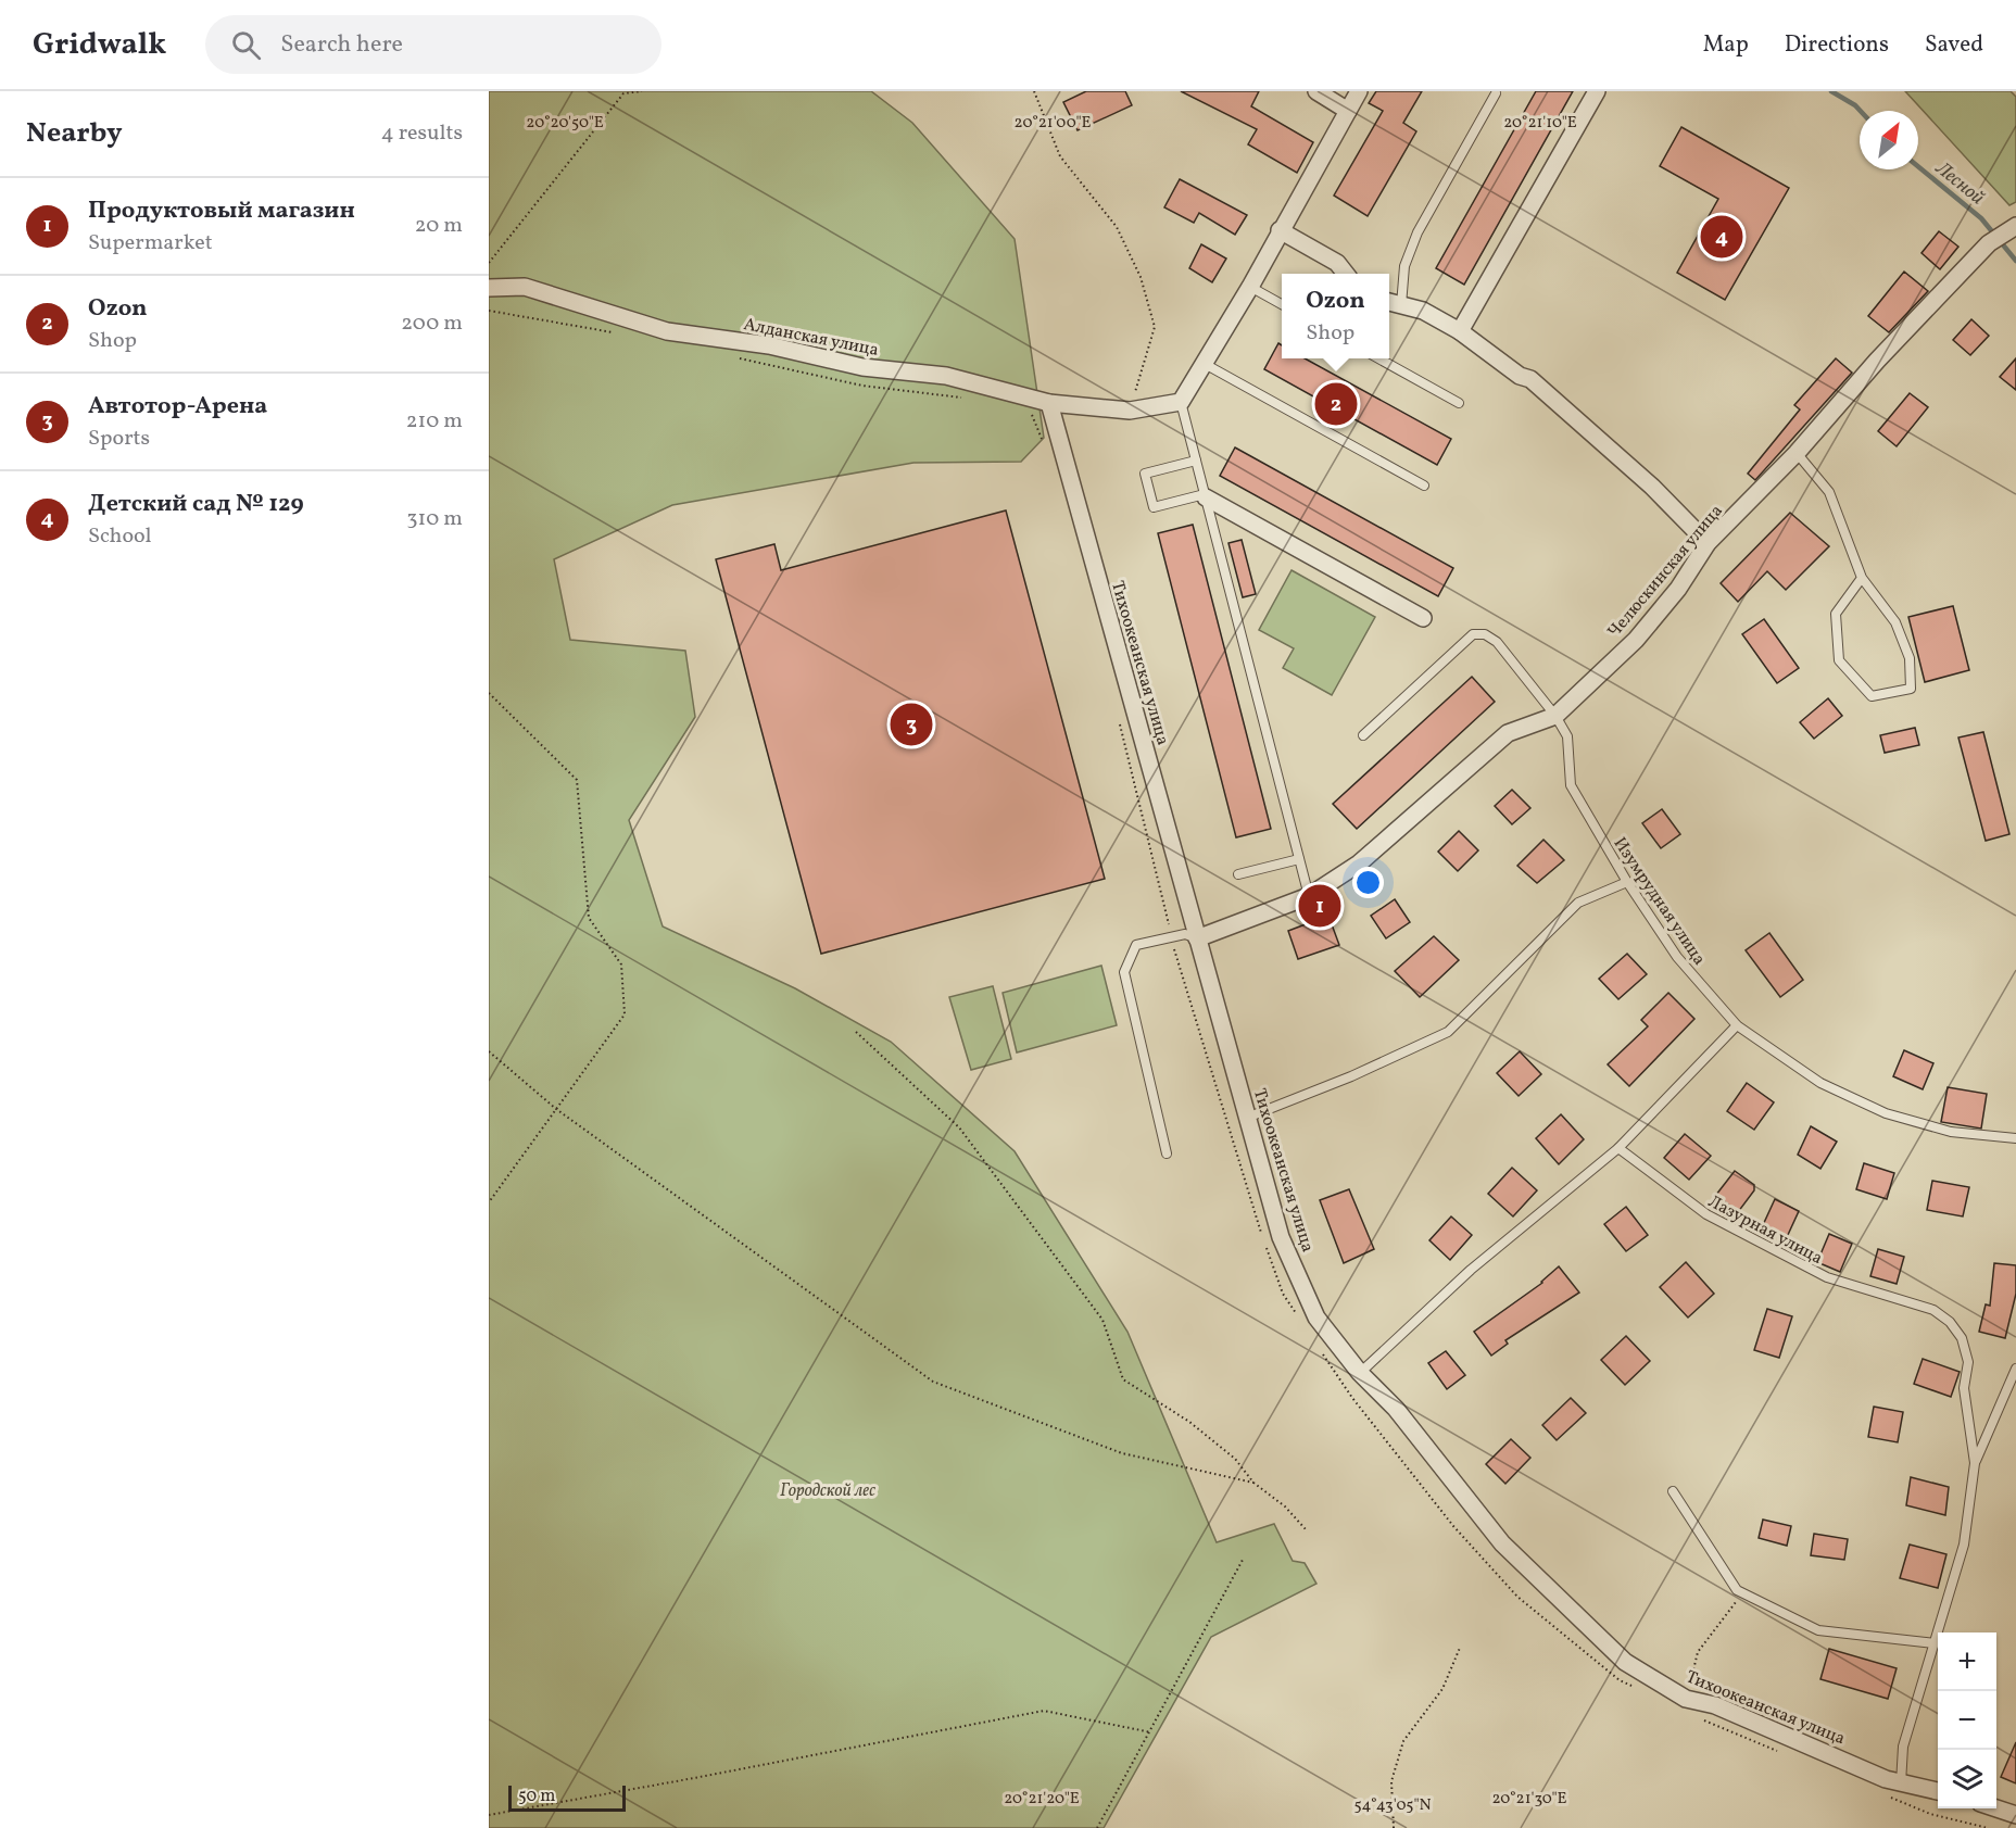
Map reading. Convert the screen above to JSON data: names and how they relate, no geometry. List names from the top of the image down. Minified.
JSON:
{"streets":{"street":["Алданская улица","Челюскинская улица","Тихоокеанская улица"],"lane":["Изумрудная улица","Лазурная улица"]},"crossings":[["Алданская улица","Тихоокеанская улица"],["Челюскинская улица","Тихоокеанская улица"],["Челюскинская улица","Изумрудная улица"]],"water":["Лесной"],"parks":["Городской лес"],"scale_bar":"50 m","north":"top right","page":{"header":"Gridwalk","search":"Search here","nav":["Map","Directions","Saved"],"heading":["Nearby","4 results"],"list":[{"mark":"1","name":"Продуктовый магазин","note":"Supermarket","value":"20 m"},{"mark":"2","name":"Ozon","note":"Shop","value":"200 m"},{"mark":"3","name":"Автотор-Арена","note":"Sports","value":"210 m"},{"mark":"4","name":"Детский сад № 129","note":"School","value":"310 m"}],"pins":["4","2","3","1"],"popup":["Ozon","Shop"],"map_buttons":["+","−"],"scale":"50 m"},"coordinates":["20°21'00\"E","20°21'10\"E","20°20'50\"E","20°21'20\"E","20°21'30\"E","54°43'05\"N"]}
